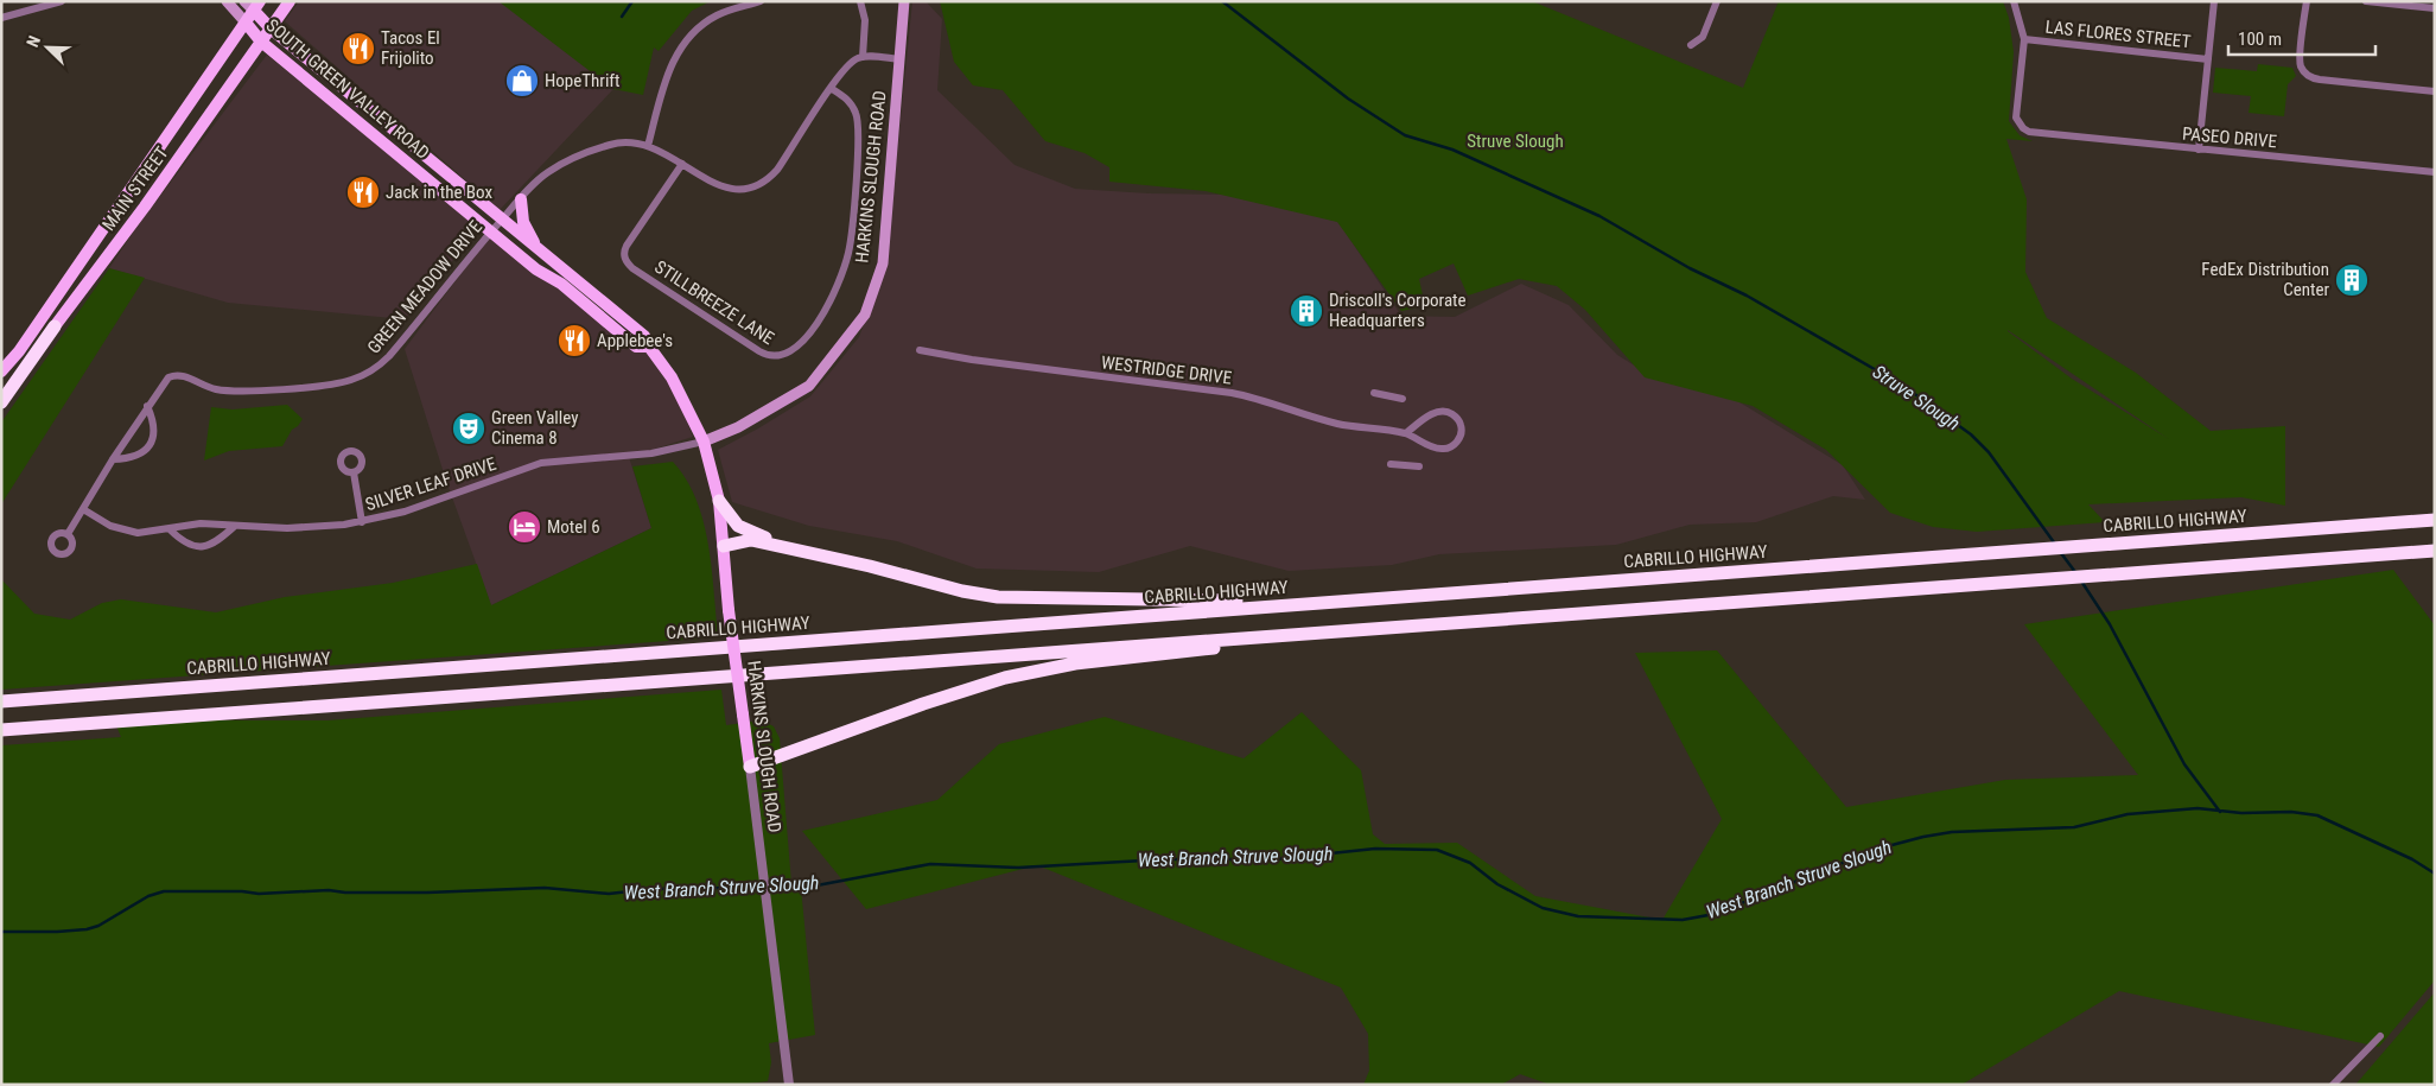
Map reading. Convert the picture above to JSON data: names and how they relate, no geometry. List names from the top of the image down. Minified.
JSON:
{"streets":{"highway":["CABRILLO HIGHWAY"],"main road":["SOUTH GREEN VALLEY ROAD","HARKINS SLOUGH ROAD","MAIN STREET"],"street":["LAS FLORES STREET","PASEO DRIVE","GREEN MEADOW DRIVE","STILLBREEZE LANE","WESTRIDGE DRIVE","SILVER LEAF DRIVE"]},"crossings":[["LAS FLORES STREET","PASEO DRIVE"],["SOUTH GREEN VALLEY ROAD","HARKINS SLOUGH ROAD"],["SOUTH GREEN VALLEY ROAD","MAIN STREET"],["SOUTH GREEN VALLEY ROAD","GREEN MEADOW DRIVE"],["SOUTH GREEN VALLEY ROAD","SILVER LEAF DRIVE"],["HARKINS SLOUGH ROAD","SILVER LEAF DRIVE"],["GREEN MEADOW DRIVE","STILLBREEZE LANE"],["GREEN MEADOW DRIVE","SILVER LEAF DRIVE"]],"water":["Struve Slough","West Branch Struve Slough"],"parks":["Struve Slough"],"places":{"restaurant":["Tacos El Frijolito","Jack in the Box","Applebee's"],"shop":["HopeThrift"],"building":["FedEx Distribution Center","Driscoll's Corporate Headquarters"],"theatre":["Green Valley Cinema 8"],"hotel":["Motel 6"]},"scale_bar":"100 m","north":"top left"}
